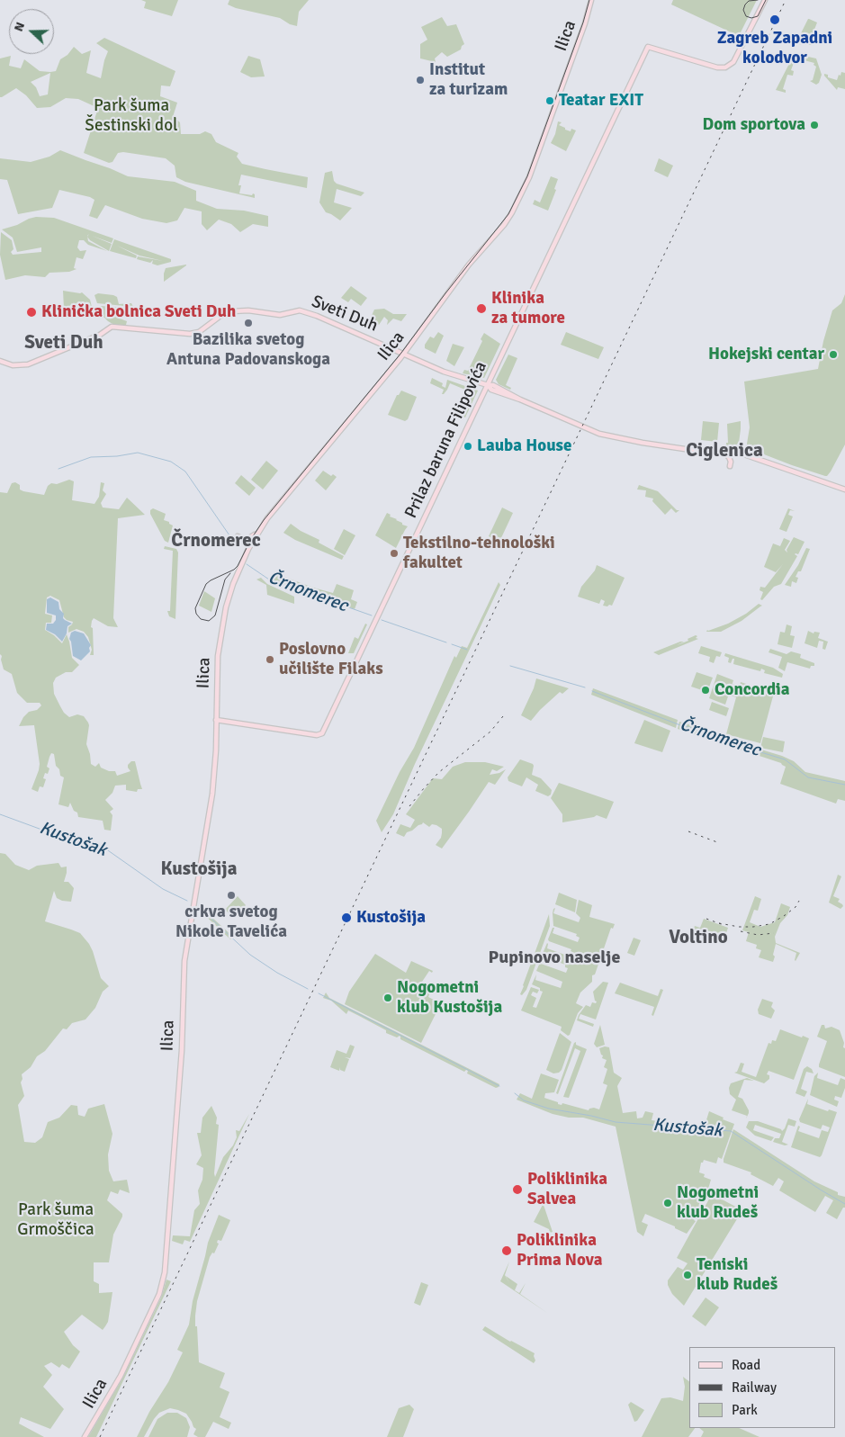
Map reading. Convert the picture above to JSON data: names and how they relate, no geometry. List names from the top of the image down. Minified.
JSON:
{"streets":{"main road":["Ilica","Sveti Duh","Prilaz baruna Filipovića"]},"crossings":[["Ilica","Sveti Duh"],["Ilica","Prilaz baruna Filipovića"],["Sveti Duh","Prilaz baruna Filipovića"]],"districts":["Sveti Duh","Ciglenica","Črnomerec","Kustošija","Voltino","Pupinovo naselje"],"water":["Črnomerec","Kustošak"],"parks":["Park šuma Šestinski dol","Park šuma Grmoščica"],"places":["Zagreb Zapadni kolodvor","Institut za turizam","Teatar EXIT","Dom sportova","Klinika za tumore","Klinička bolnica Sveti Duh","Bazilika svetog Antuna Padovanskoga","Hokejski centar","Lauba House","Tekstilno-tehnološki fakultet","Poslovno učilište Filaks","Concordia","crkva svetog Nikole Tavelića","Kustošija","Nogometni klub Kustošija","Poliklinika Salvea","Nogometni klub Rudeš","Poliklinika Prima Nova","Teniski klub Rudeš"],"legend":["Road","Railway","Park"],"north":"left"}
